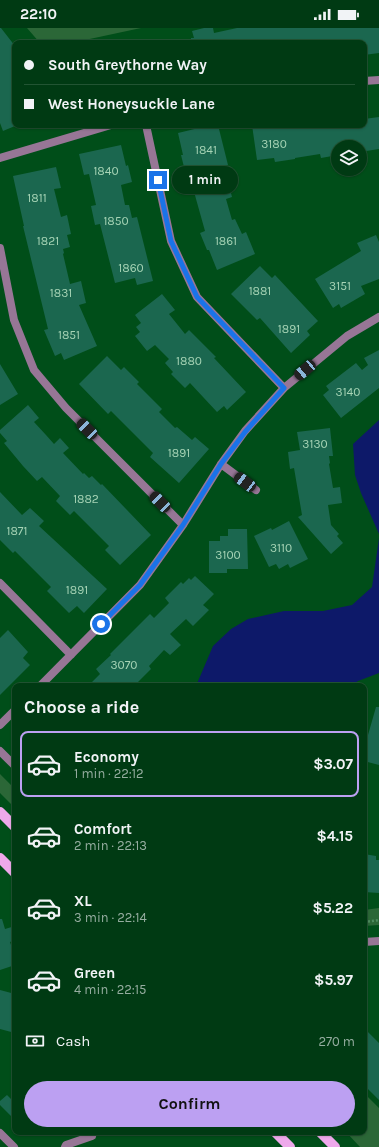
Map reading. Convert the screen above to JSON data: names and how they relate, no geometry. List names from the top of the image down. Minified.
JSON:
{"house_numbers":["3180","1841","1840","1811","1850","1821","1861","1860","3151","1881","1831","1891","1851","1880","3140","3130","1891","1882","1871","3110","3100","1891","3070"],"page":{"status":"22:10","banner":["South Greythorne Way","West Honeysuckle Lane"],"bubble":"1 min","heading":"Choose a ride","list":[{"name":"Economy","note":"1 min · 22:12","value":"$3.07"},{"name":"Comfort","note":"2 min · 22:13","value":"$4.15"},{"name":"XL","note":"3 min · 22:14","value":"$5.22"},{"name":"Green","note":"4 min · 22:15","value":"$5.97"}],"pay":["Cash","270 m"],"buttons":"Confirm"}}
